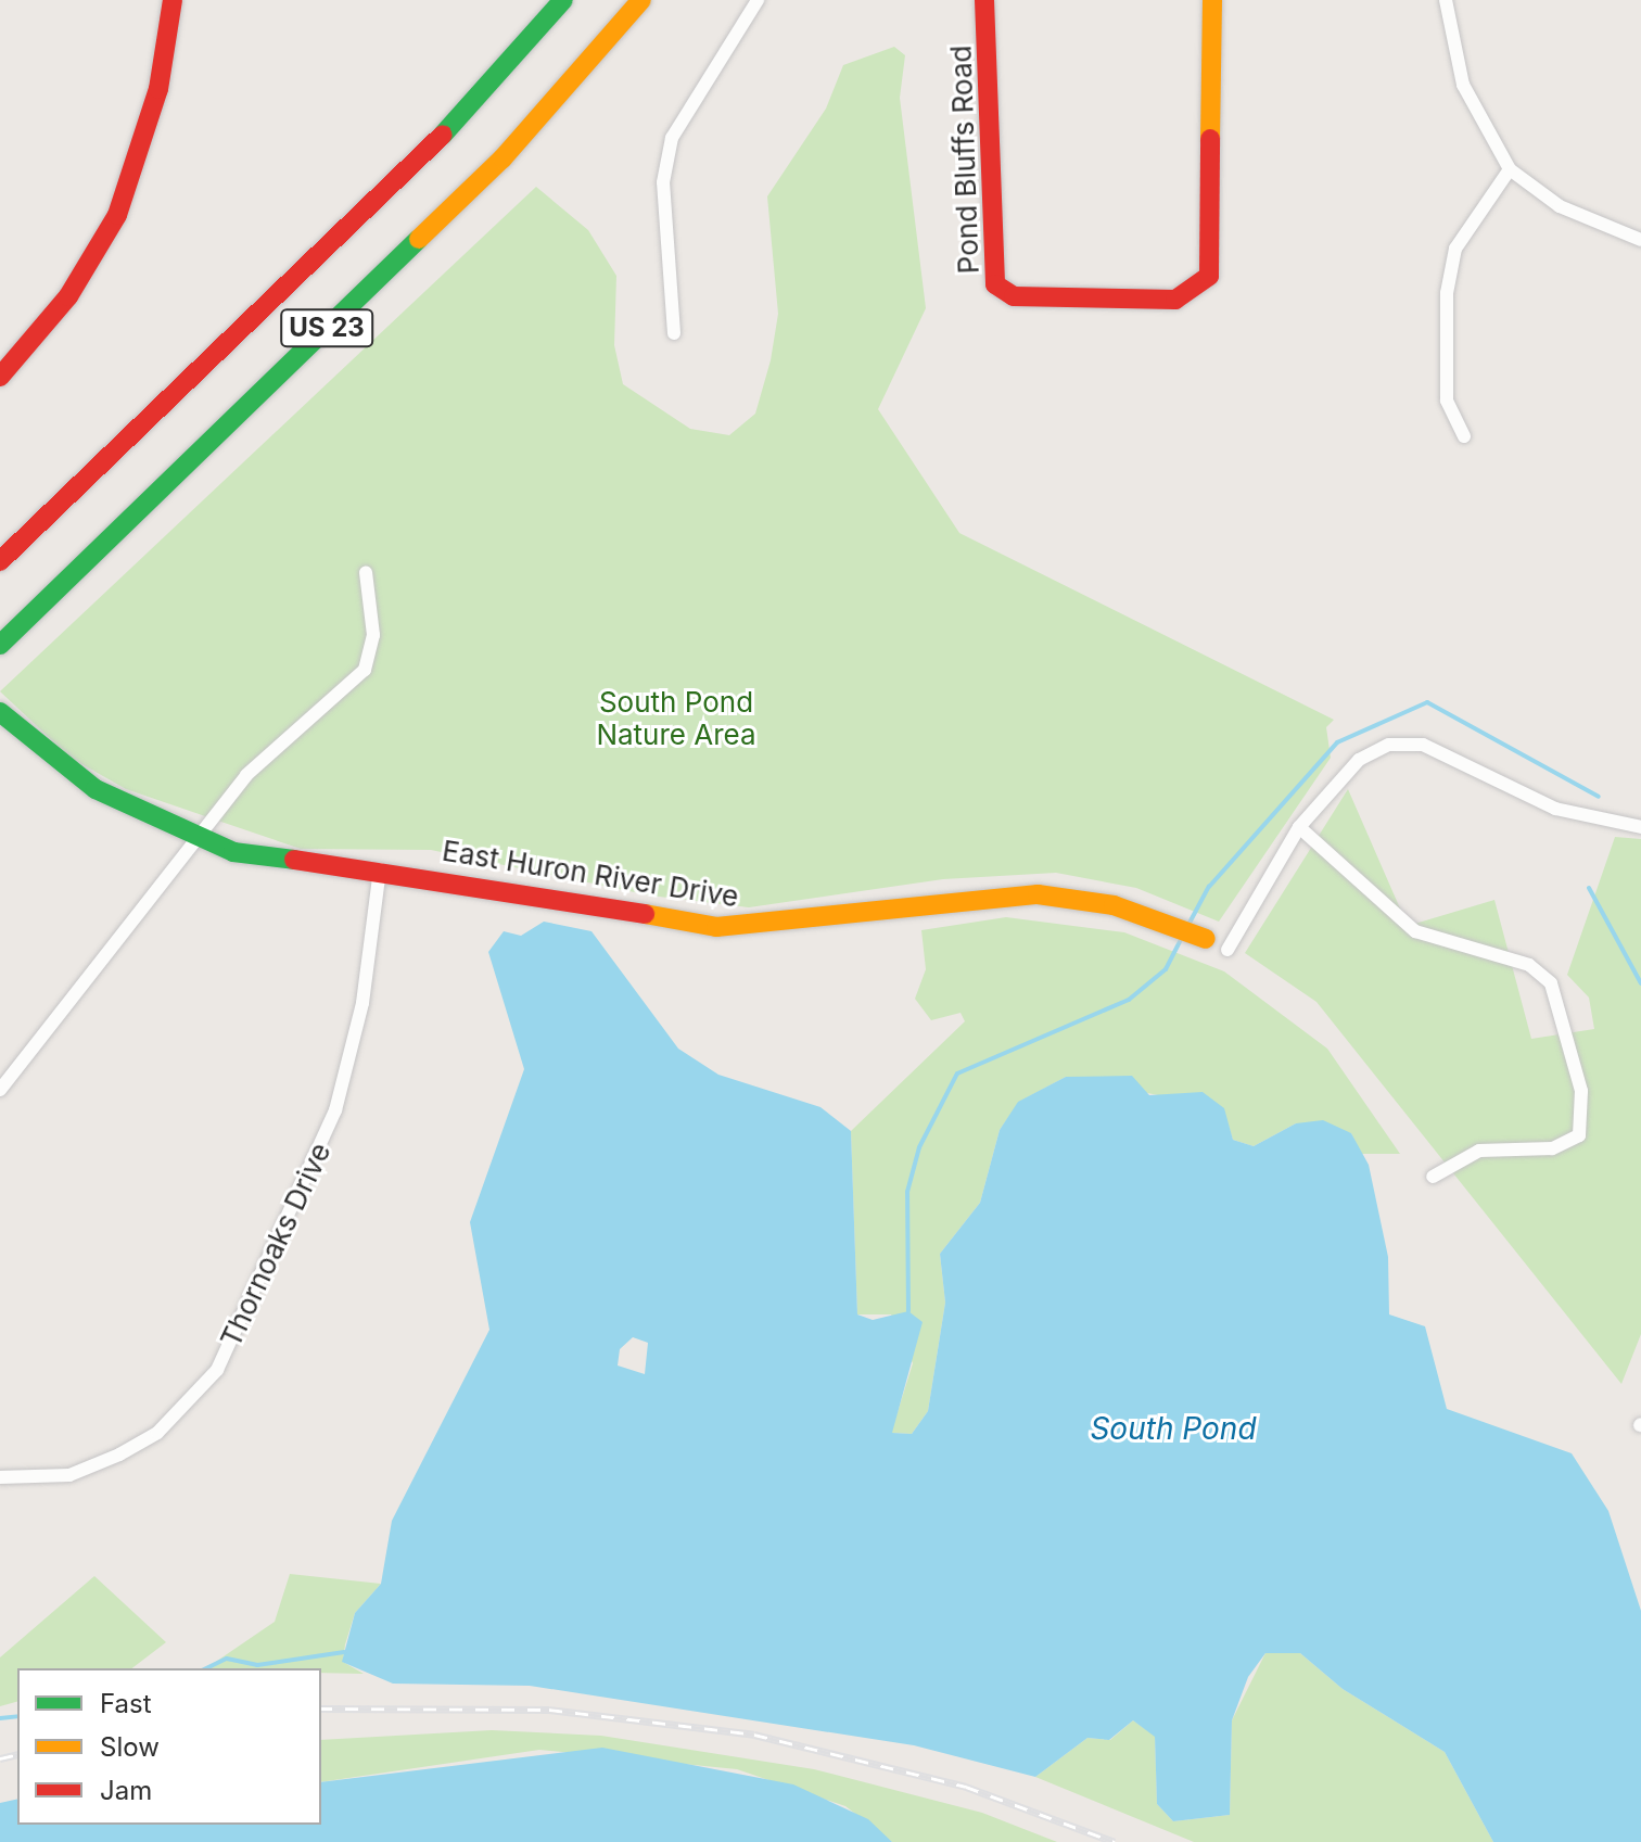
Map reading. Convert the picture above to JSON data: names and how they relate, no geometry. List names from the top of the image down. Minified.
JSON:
{"streets":{"main road":["Pond Bluffs Road","US 23","East Huron River Drive"],"street":["Thornoaks Drive"]},"crossings":[["East Huron River Drive","Thornoaks Drive"]],"water":["South Pond"],"parks":["South Pond Nature Area"],"legend":["Fast","Slow","Jam"]}
